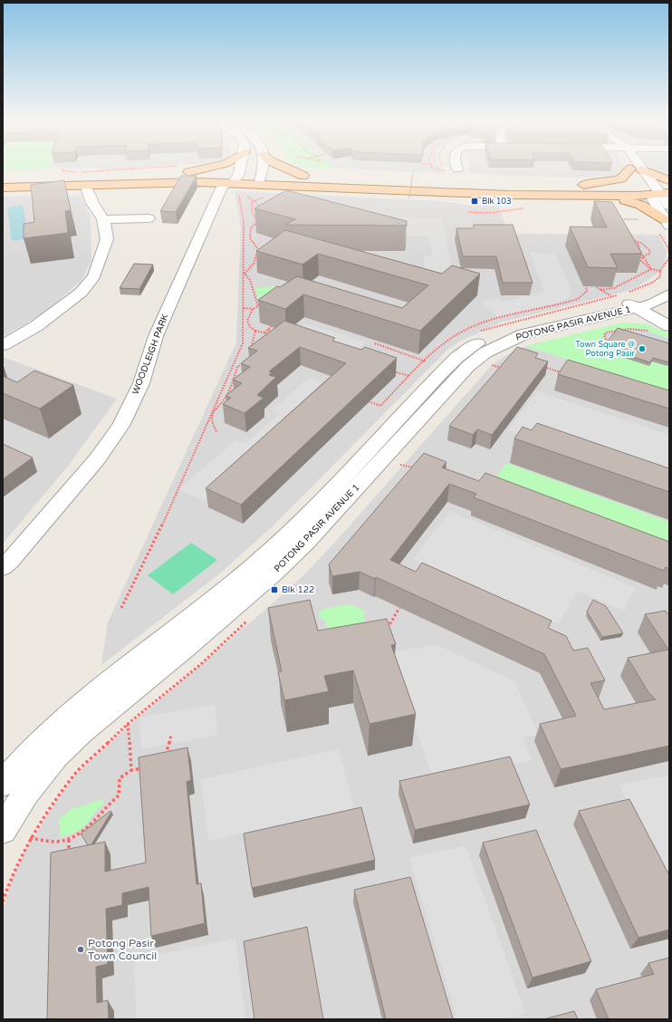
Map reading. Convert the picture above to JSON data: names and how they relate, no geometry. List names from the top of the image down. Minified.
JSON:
{"streets":{"street":["POTONG PASIR AVENUE 1","WOODLEIGH PARK"]},"places":{"transit":["Blk 103","Blk 122"],"other":["Town Square @ Potong Pasir","Potong Pasir Town Council"]}}
